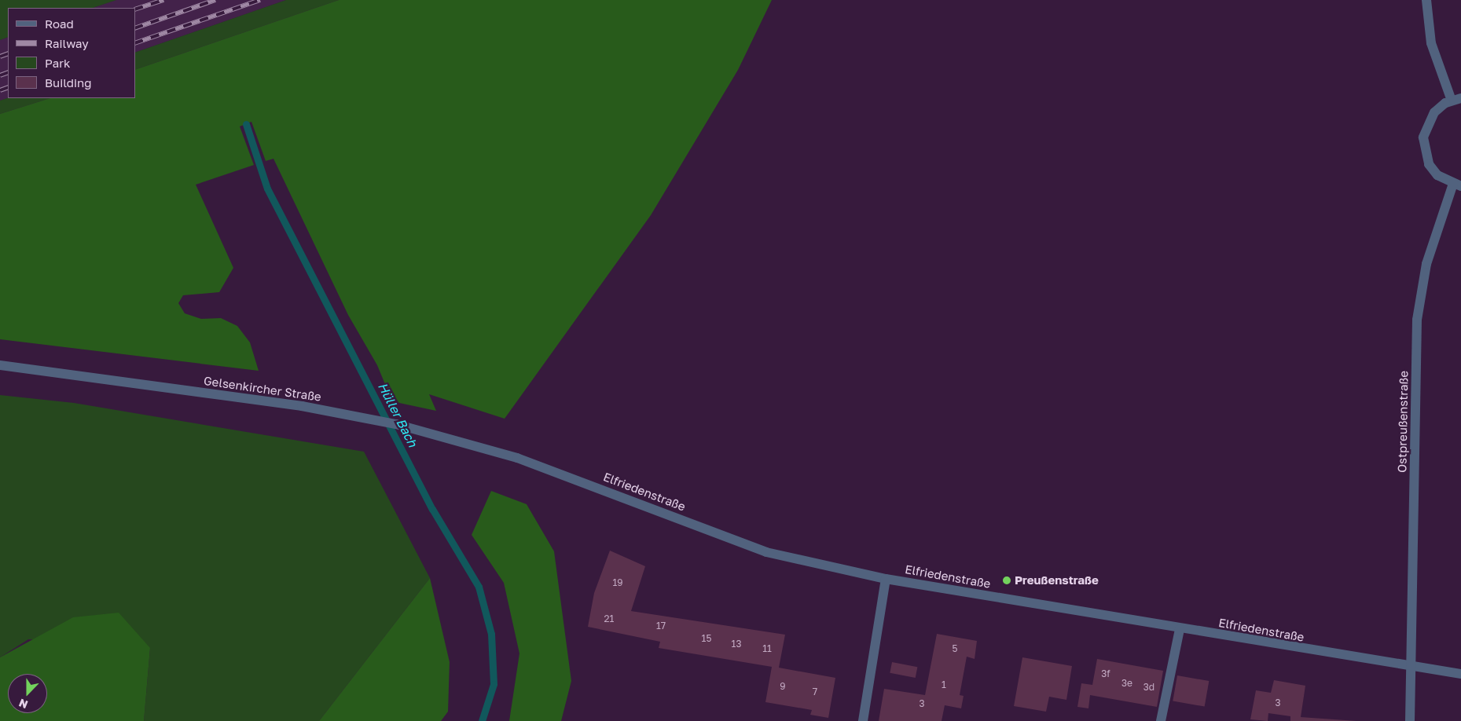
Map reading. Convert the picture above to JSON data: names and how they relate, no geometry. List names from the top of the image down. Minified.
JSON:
{"streets":{"street":["Gelsenkircher Straße","Ostpreußenstraße","Elfriedenstraße"]},"crossings":[["Gelsenkircher Straße","Elfriedenstraße"],["Ostpreußenstraße","Elfriedenstraße"]],"water":["Hüller Bach"],"places":["Preußenstraße"],"house_numbers":["19","21","17","15","13","11","5","3f","3e","1","9","3d","7","3","3"],"legend":["Road","Railway","Park","Building"],"north":"bottom"}
